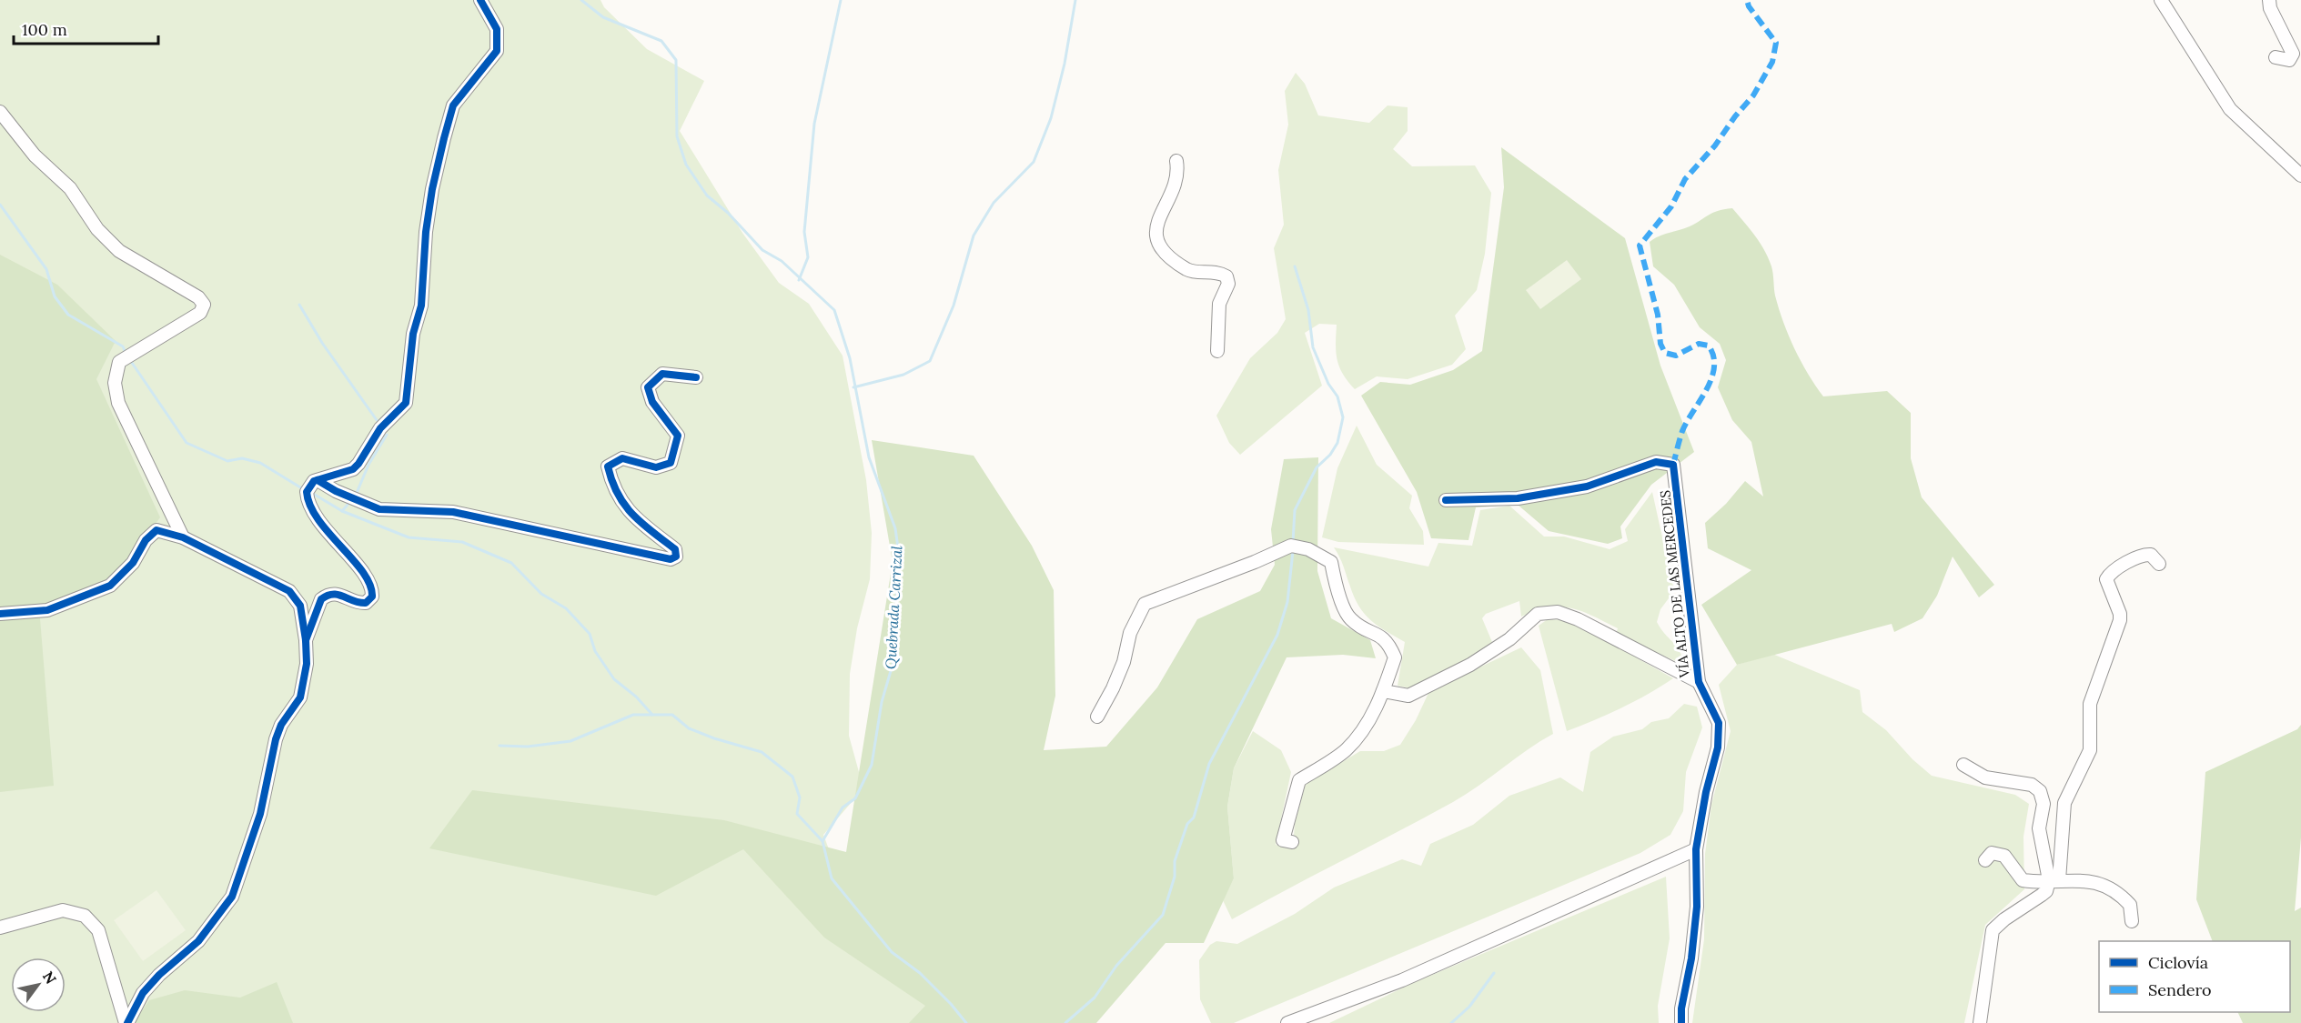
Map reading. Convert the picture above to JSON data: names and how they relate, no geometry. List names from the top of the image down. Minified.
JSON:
{"streets":{"street":["VÍA ALTO DE LAS MERCEDES"]},"water":["Quebrada Carrizal"],"legend":["Ciclovía","Sendero"],"scale_bar":"100 m","north":"top right"}
